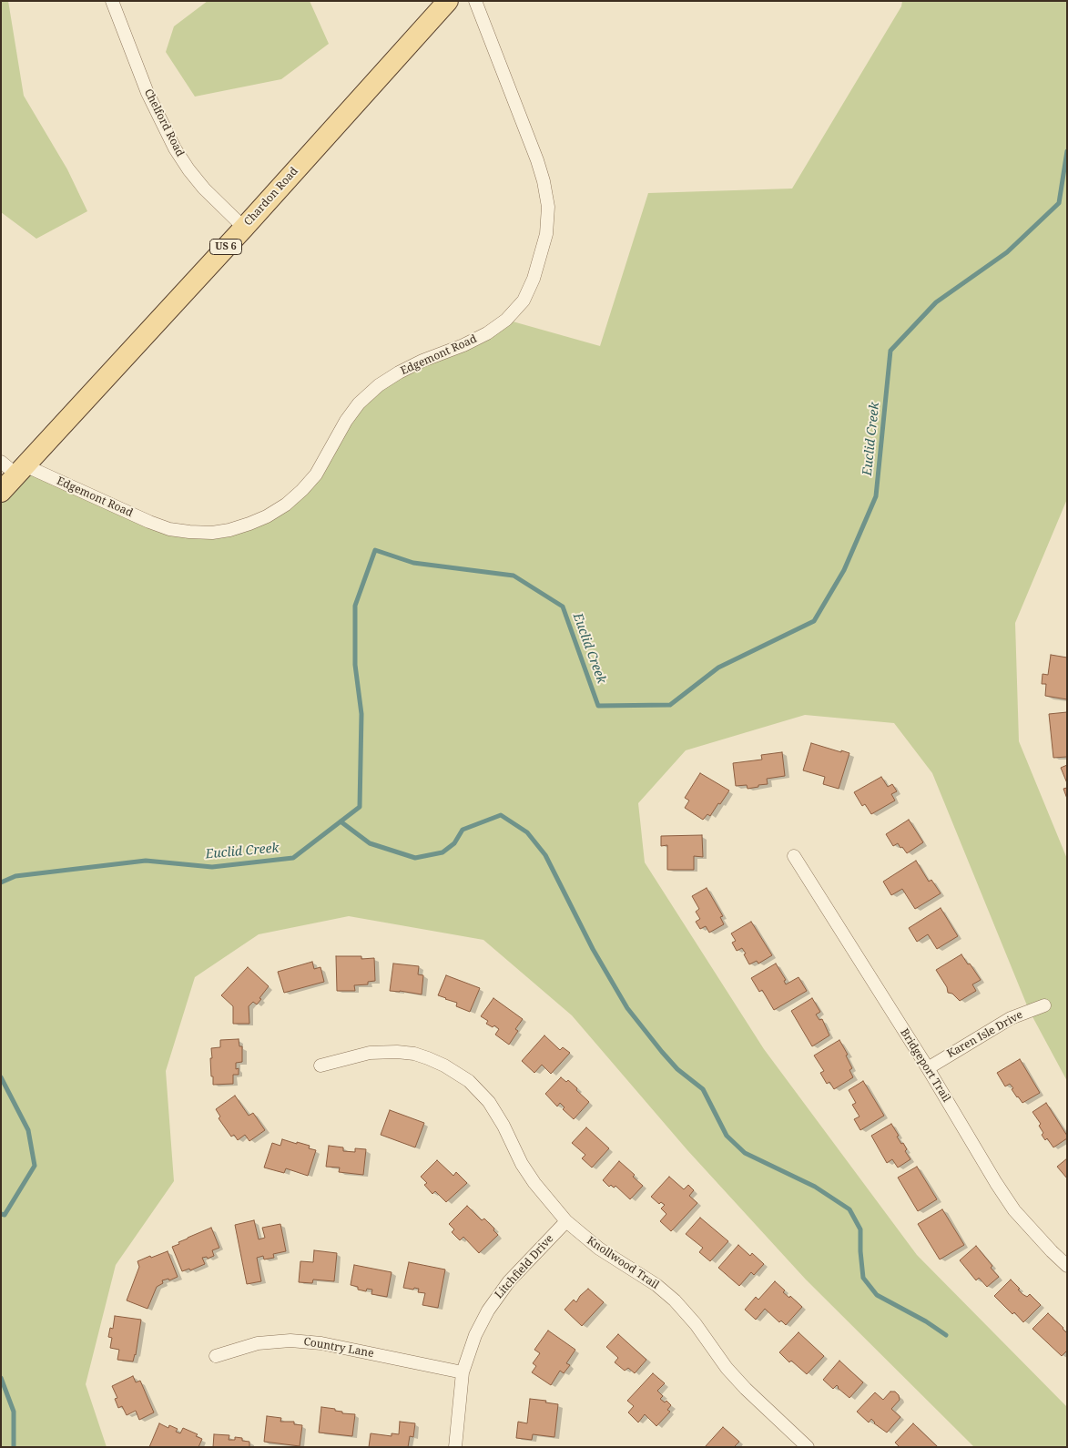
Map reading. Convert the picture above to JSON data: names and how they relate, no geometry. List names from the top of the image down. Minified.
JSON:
{"streets":{"main road":["Chardon Road","US 6"],"street":["Chelford Road","Edgemont Road","Karen Isle Drive","Bridgeport Trail","Knollwood Trail","Litchfield Drive","Country Lane"]},"crossings":[["Chelford Road","Chardon Road"],["Chardon Road","Edgemont Road"],["Karen Isle Drive","Bridgeport Trail"],["Knollwood Trail","Litchfield Drive"],["Litchfield Drive","Country Lane"]],"water":["Euclid Creek"]}
